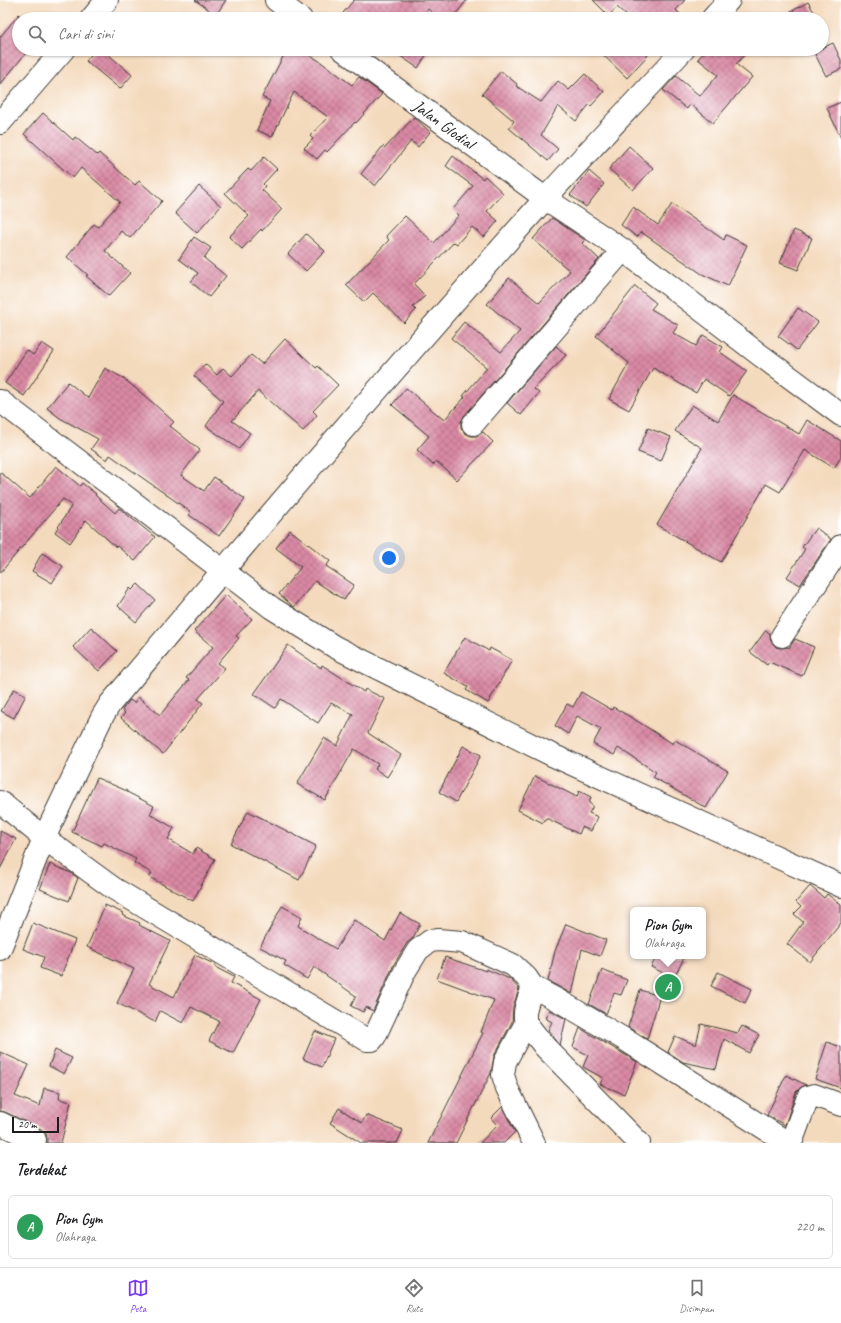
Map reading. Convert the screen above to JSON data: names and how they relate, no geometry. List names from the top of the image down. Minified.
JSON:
{"streets":{"street":["Jalan Glodial"]},"scale_bar":"20 m","page":{"search":"Cari di sini","popup":["Pion Gym","Olahraga"],"pins":"A","scale":"20 m","heading":"Terdekat","list":[{"mark":"A","name":"Pion Gym","note":"Olahraga","value":"220 m"}],"nav":["Peta","Rute","Disimpan"]}}
